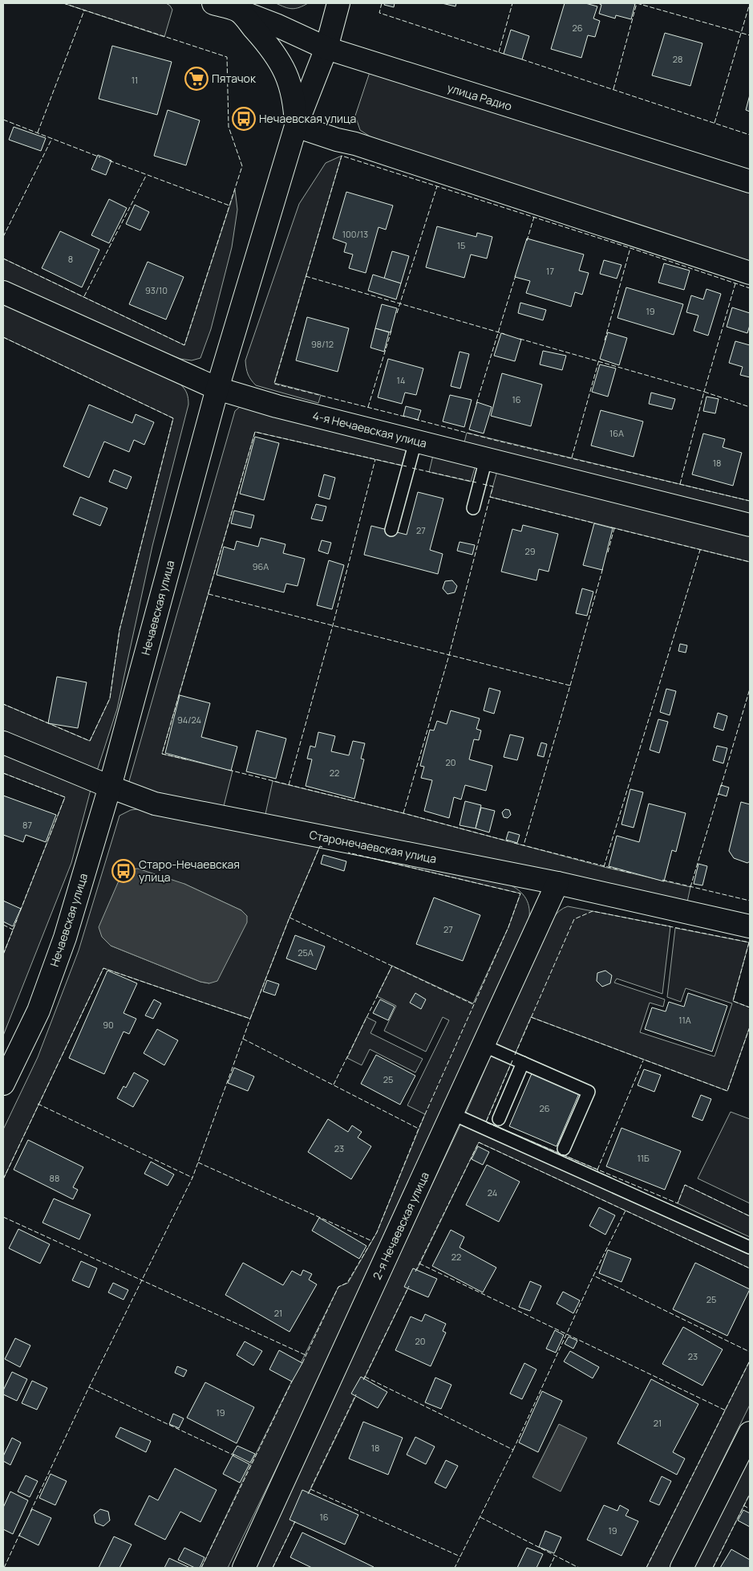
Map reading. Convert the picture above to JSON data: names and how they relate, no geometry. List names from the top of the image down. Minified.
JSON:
{"streets":{"street":["улица Радио","4-я Нечаевская улица","Нечаевская улица","Старонечаевская улица","2-я Нечаевская улица"]},"crossings":[["4-я Нечаевская улица","Нечаевская улица"],["Нечаевская улица","Старонечаевская улица"],["Старонечаевская улица","2-я Нечаевская улица"]],"places":{"supermarket":["Пятачок"],"bus stop":["Нечаевская улица","Старо-Нечаевская улица"]},"house_numbers":["26","28","11","100/13","15","8","17","93/10","19","98/12","14","16","16А","18","27","29","96А","94/24","20","22","87","27","25А","11А","90","25","26","23","11Б","88","24","22","25","21","20","23","19","21","18","16","19"]}
